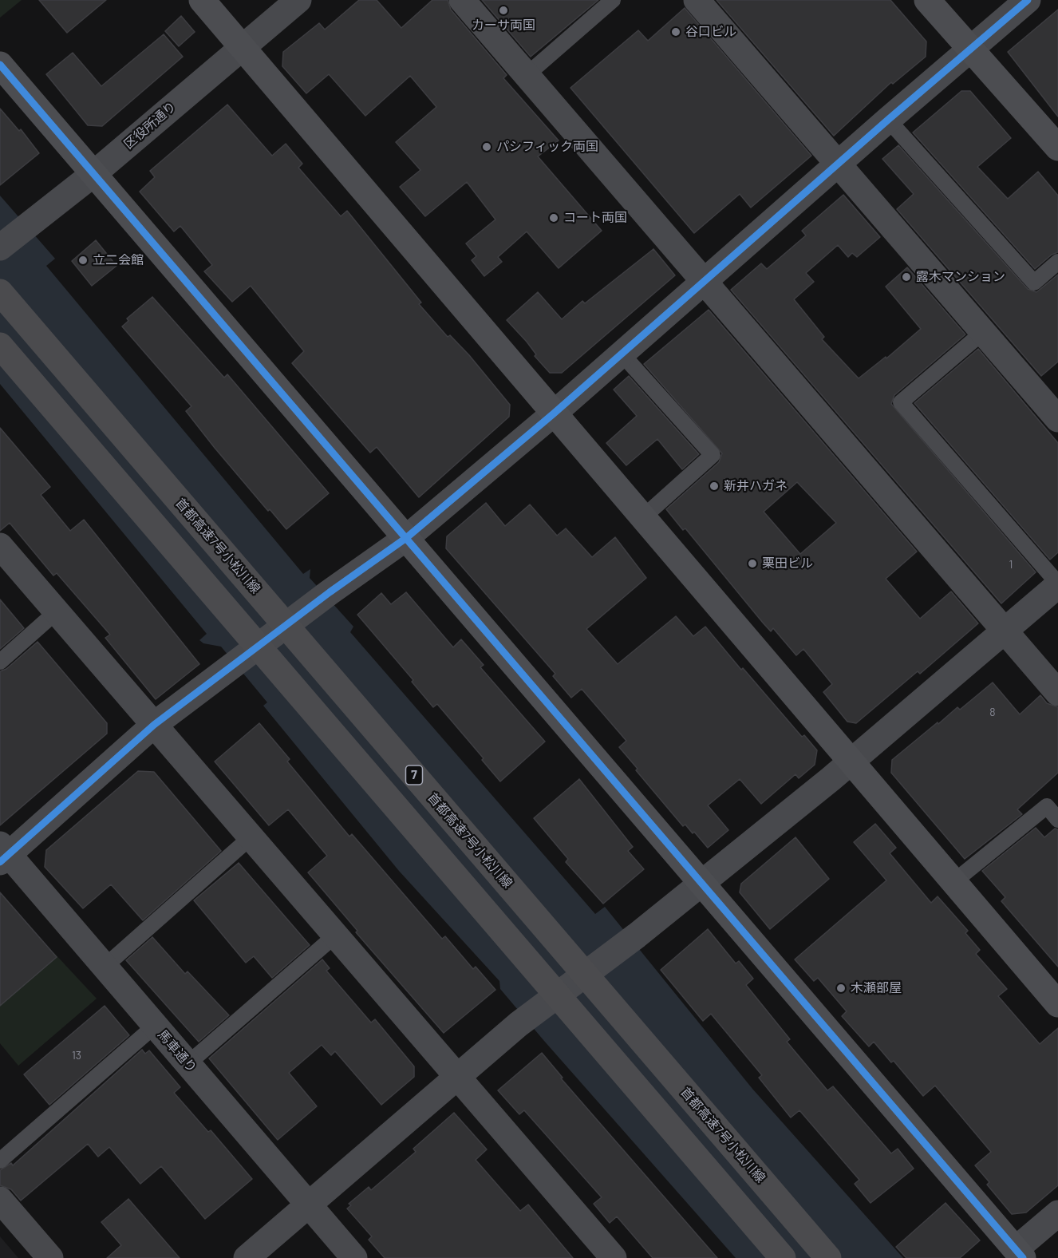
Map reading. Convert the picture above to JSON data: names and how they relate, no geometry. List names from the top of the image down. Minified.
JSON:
{"streets":{"highway":["首都高速7号小松川線","7"],"street":["区役所通り","馬車通り"]},"places":["カーサ両国","谷口ビル","パシフィック両国","コート両国","立二会館","露木マンション","新井ハガネ","栗田ビル","木瀬部屋"],"house_numbers":["1","8","13"]}
